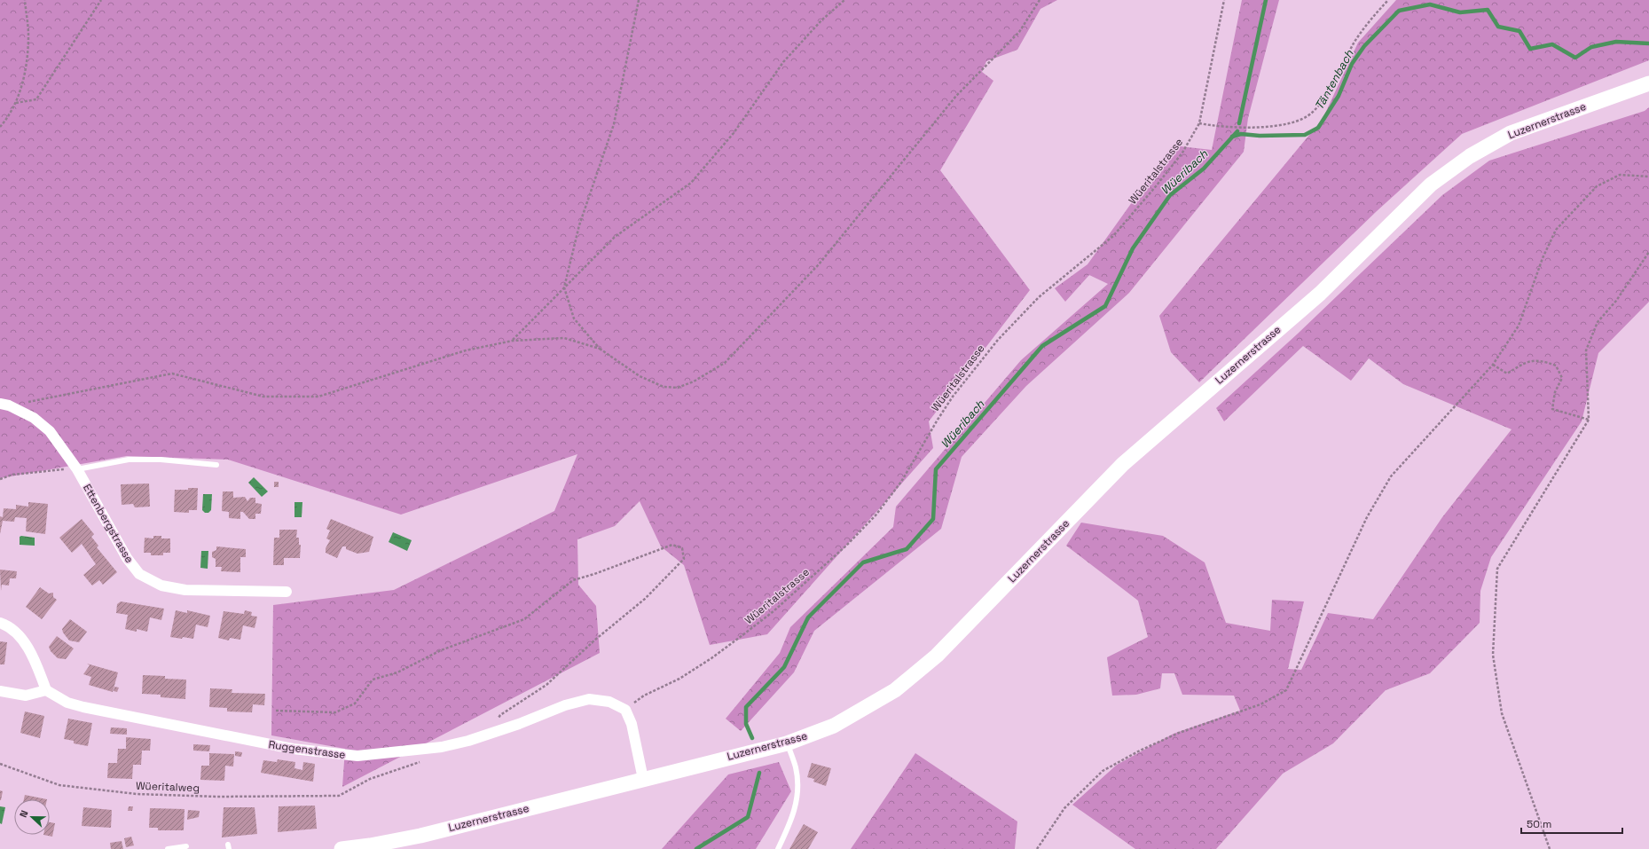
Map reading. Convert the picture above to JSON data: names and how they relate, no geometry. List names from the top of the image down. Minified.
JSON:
{"streets":{"main road":["Luzernerstrasse"],"street":["Ettenbergstrasse","Ruggenstrasse"],"path":["Wüeritalstrasse","Wüeritalweg"]},"crossings":[["Wüeritalstrasse","Ruggenstrasse"]],"water":["Täntenbach","Wüeribach"],"scale_bar":"50 m","north":"left"}
